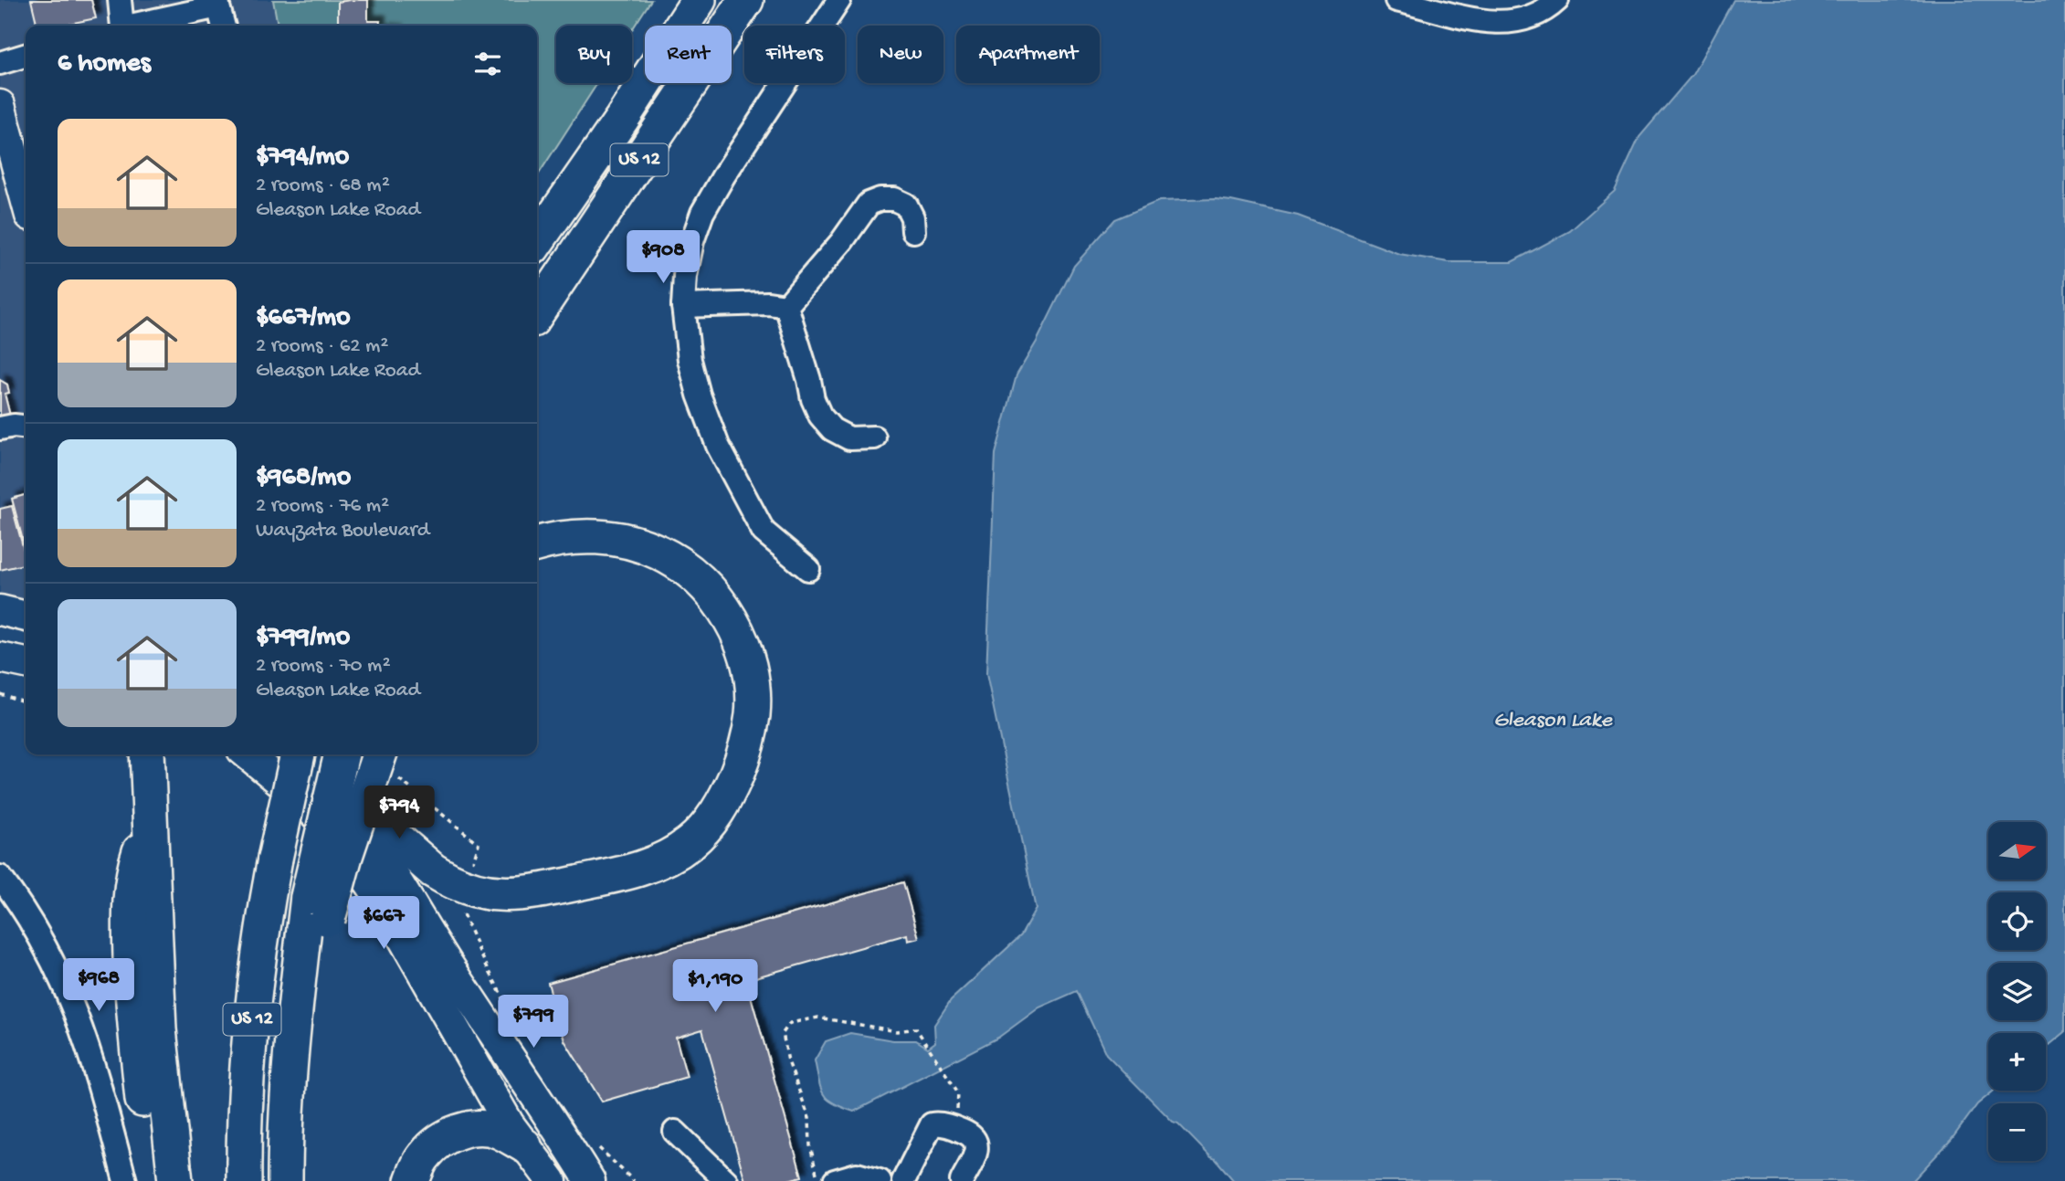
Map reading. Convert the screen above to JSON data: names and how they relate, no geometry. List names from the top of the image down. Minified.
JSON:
{"streets":{"highway":["US 12"]},"water":["Gleason Lake"],"north":"right","page":{"chip":["Buy","Rent","Filters","New","Apartment"],"heading":"6 homes","list":[{"name":"$794/mo","note":"2 rooms · 68 m² · Gleason Lake Road"},{"name":"$667/mo","note":"2 rooms · 62 m² · Gleason Lake Road"},{"name":"$968/mo","note":"2 rooms · 76 m² · Wayzata Boulevard"},{"name":"$799/mo","note":"2 rooms · 70 m² · Gleason Lake Road"}],"price":["$908","$794","$667","$968","$1,190","$799"],"map_buttons":["+","−"]}}
